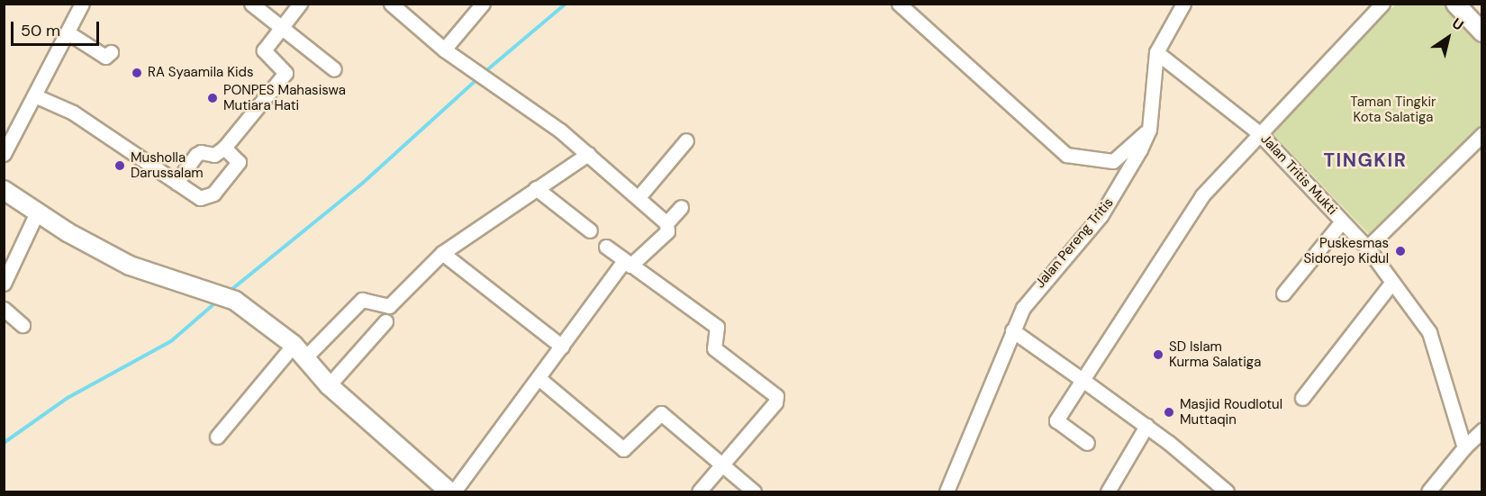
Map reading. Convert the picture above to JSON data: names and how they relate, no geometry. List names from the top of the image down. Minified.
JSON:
{"streets":{"street":["Jalan Tritis Mukti","Jalan Pereng Tritis"]},"crossings":[["Jalan Tritis Mukti","Jalan Pereng Tritis"]],"districts":["TINGKIR"],"parks":["Taman Tingkir Kota Salatiga"],"places":["RA Syaamila Kids","PONPES Mahasiswa Mutiara Hati","Musholla Darussalam","Puskesmas Sidorejo Kidul","SD Islam Kurma Salatiga","Masjid Roudlotul Muttaqin"],"scale_bar":"50 m","north":"top right"}
